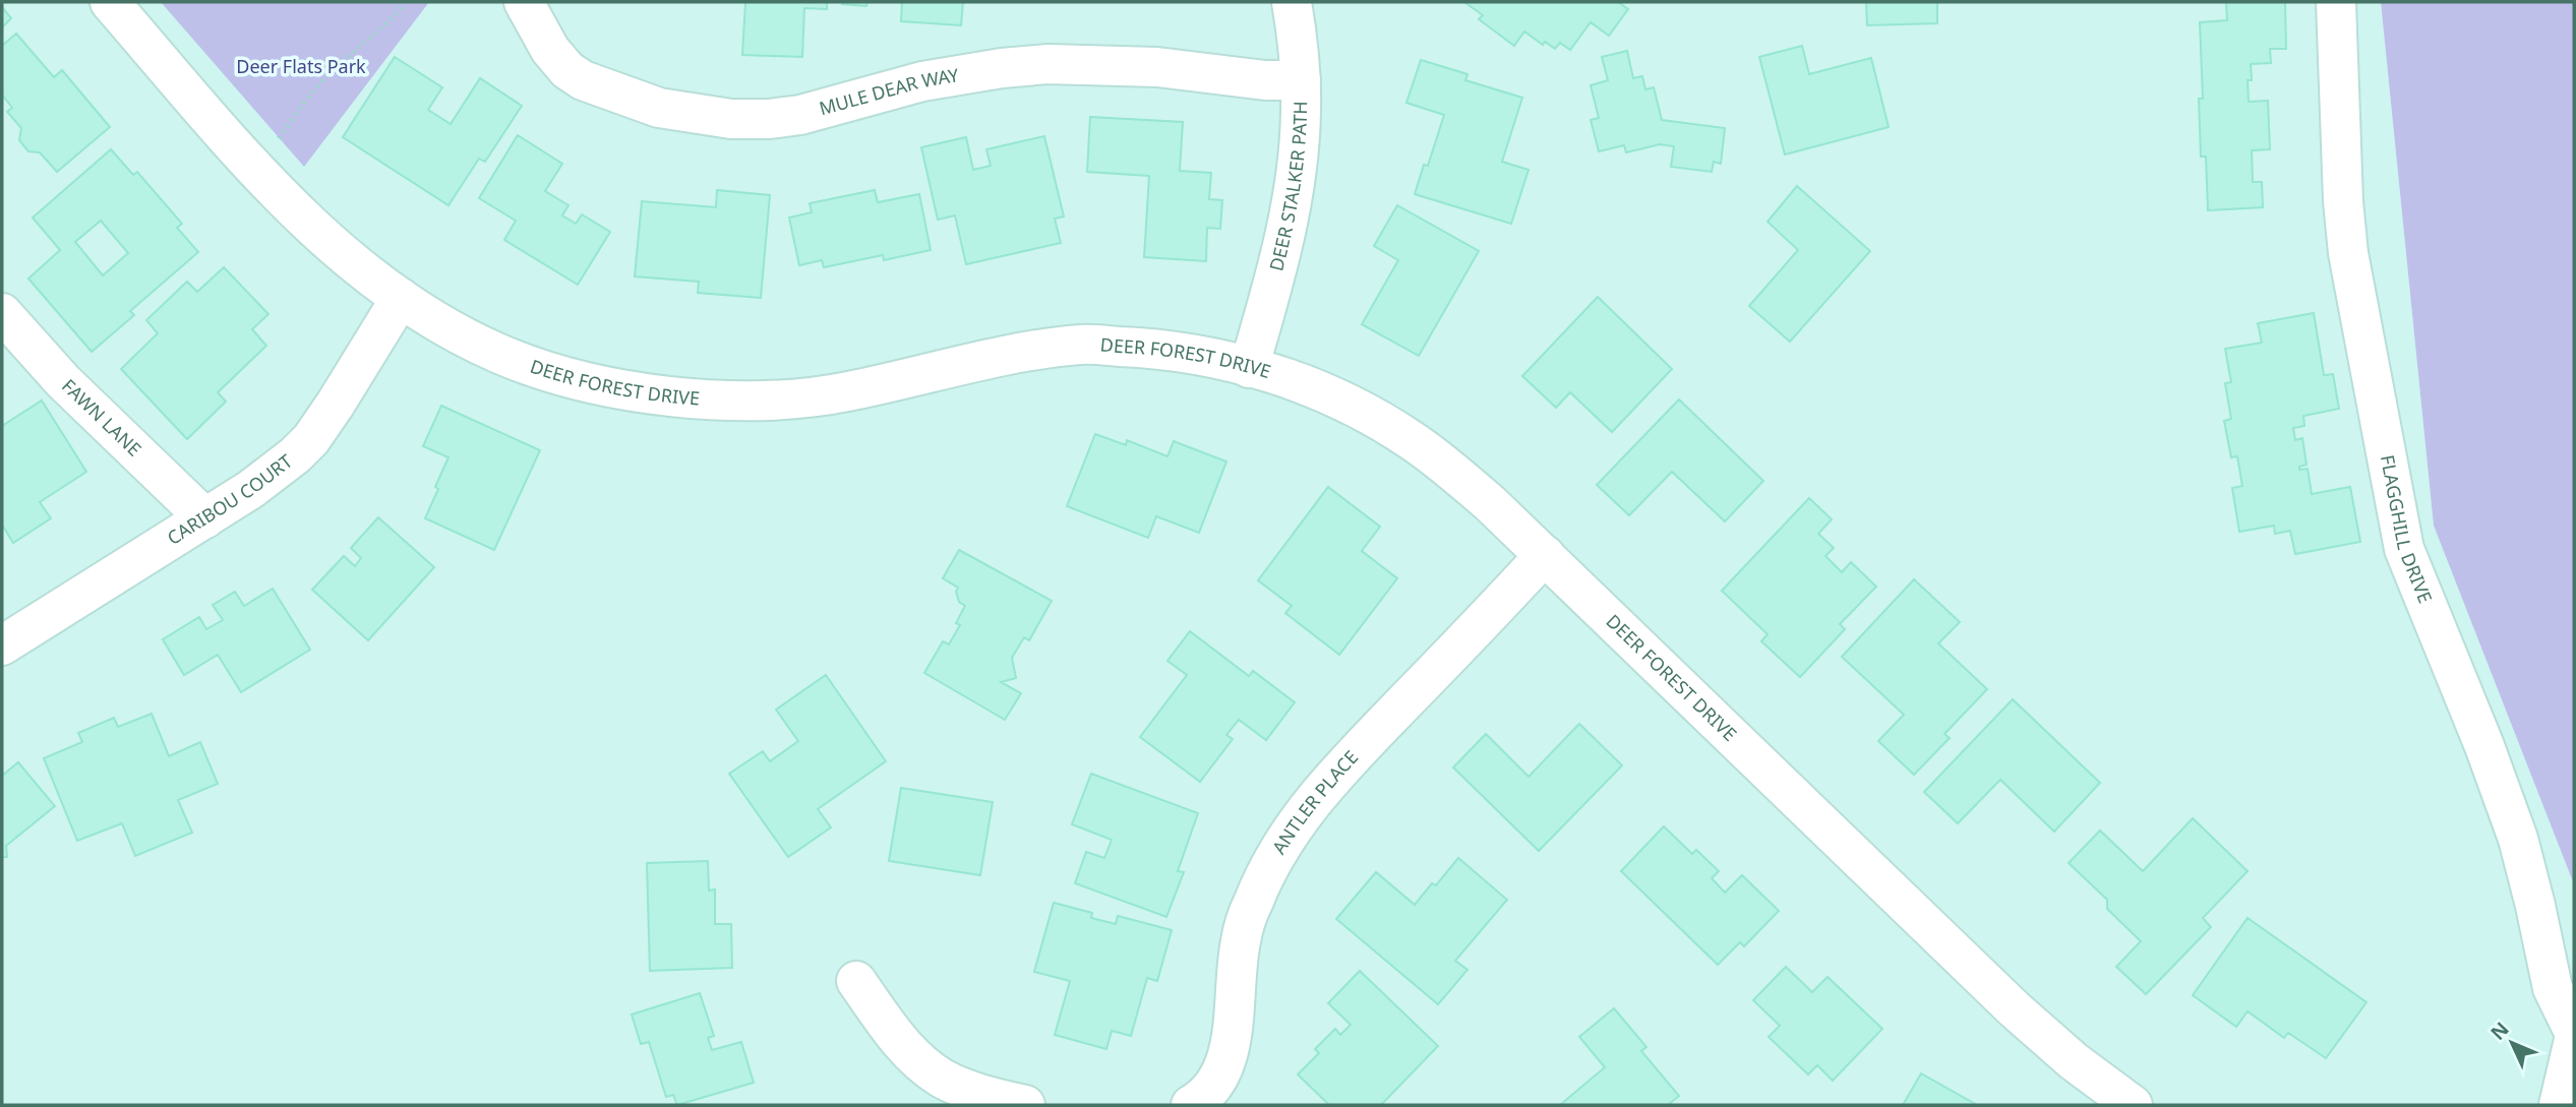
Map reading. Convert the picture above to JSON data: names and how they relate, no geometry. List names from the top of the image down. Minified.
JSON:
{"streets":{"street":["MULE DEAR WAY","DEER STALKER PATH","DEER FOREST DRIVE","FAWN LANE","CARIBOU COURT","FLAGGHILL DRIVE","ANTLER PLACE"]},"crossings":[["MULE DEAR WAY","DEER STALKER PATH"],["DEER STALKER PATH","DEER FOREST DRIVE"],["DEER FOREST DRIVE","CARIBOU COURT"],["DEER FOREST DRIVE","ANTLER PLACE"],["FAWN LANE","CARIBOU COURT"]],"parks":["Deer Flats Park"],"north":"top left"}
